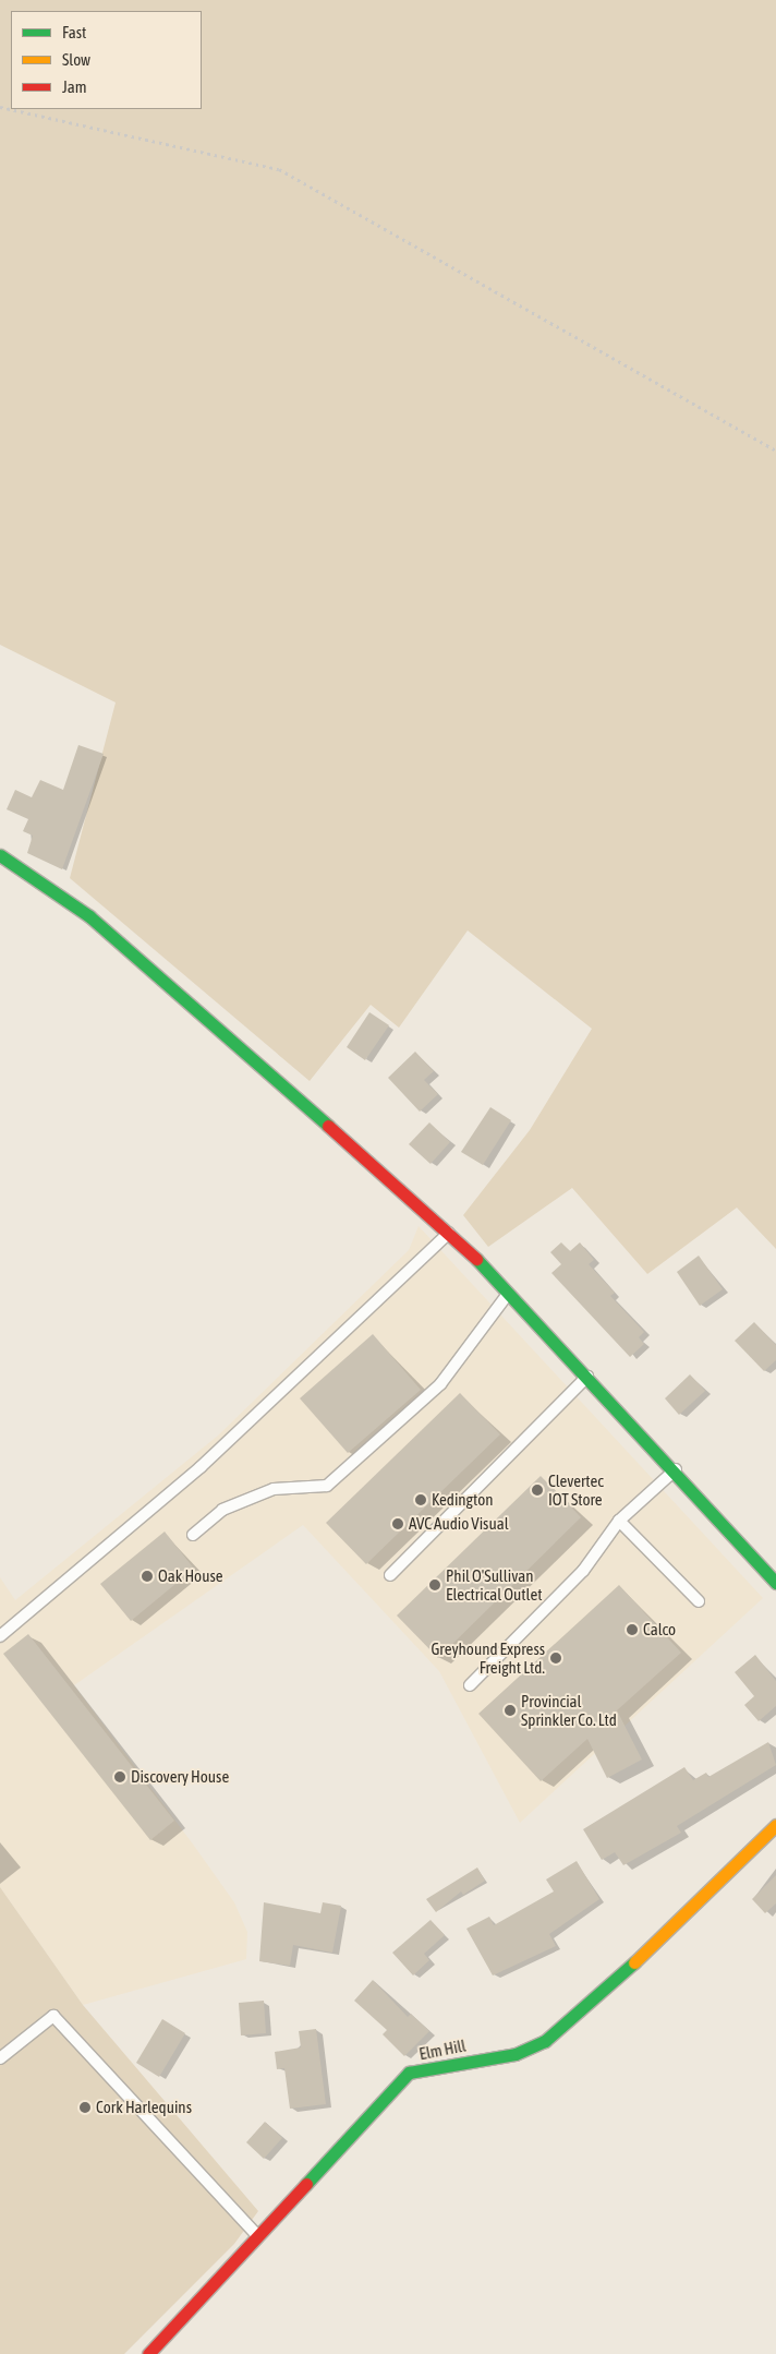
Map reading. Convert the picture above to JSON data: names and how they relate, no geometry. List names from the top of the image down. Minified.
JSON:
{"streets":{"street":["Elm Hill"]},"places":["Clevertec IOT Store","Kedington","AVC Audio Visual","Oak House","Phil O'Sullivan Electrical Outlet","Calco","Greyhound Express Freight Ltd.","Provincial Sprinkler Co. Ltd","Discovery House","Cork Harlequins"],"legend":["Fast","Slow","Jam"]}
